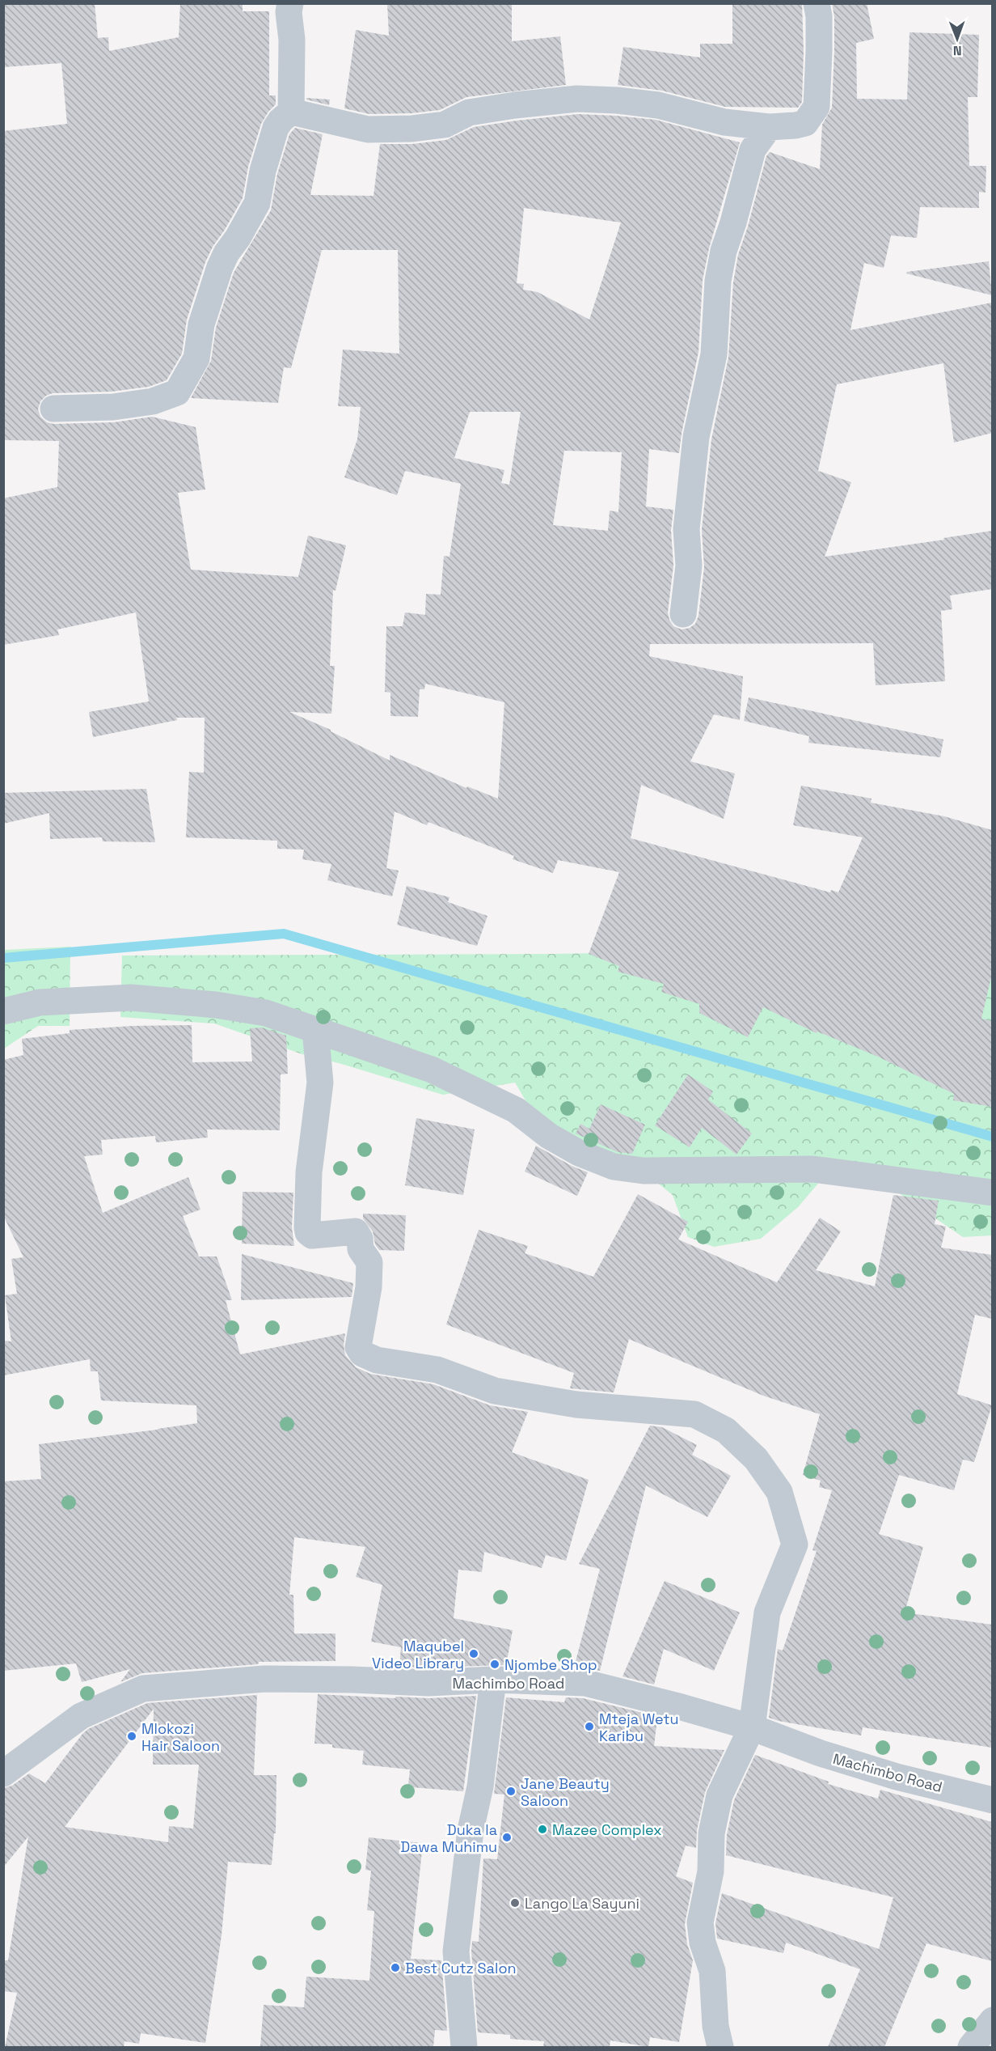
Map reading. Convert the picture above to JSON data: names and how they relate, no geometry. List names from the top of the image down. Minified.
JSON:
{"streets":{"street":["Machimbo Road"]},"places":["Maqubel Video Library","Njombe Shop","Mteja Wetu Karibu","Mlokozi Hair Saloon","Jane Beauty Saloon","Mazee Complex","Duka la Dawa Muhimu","Lango La Sayuni","Best Cutz Salon"],"north":"bottom"}
